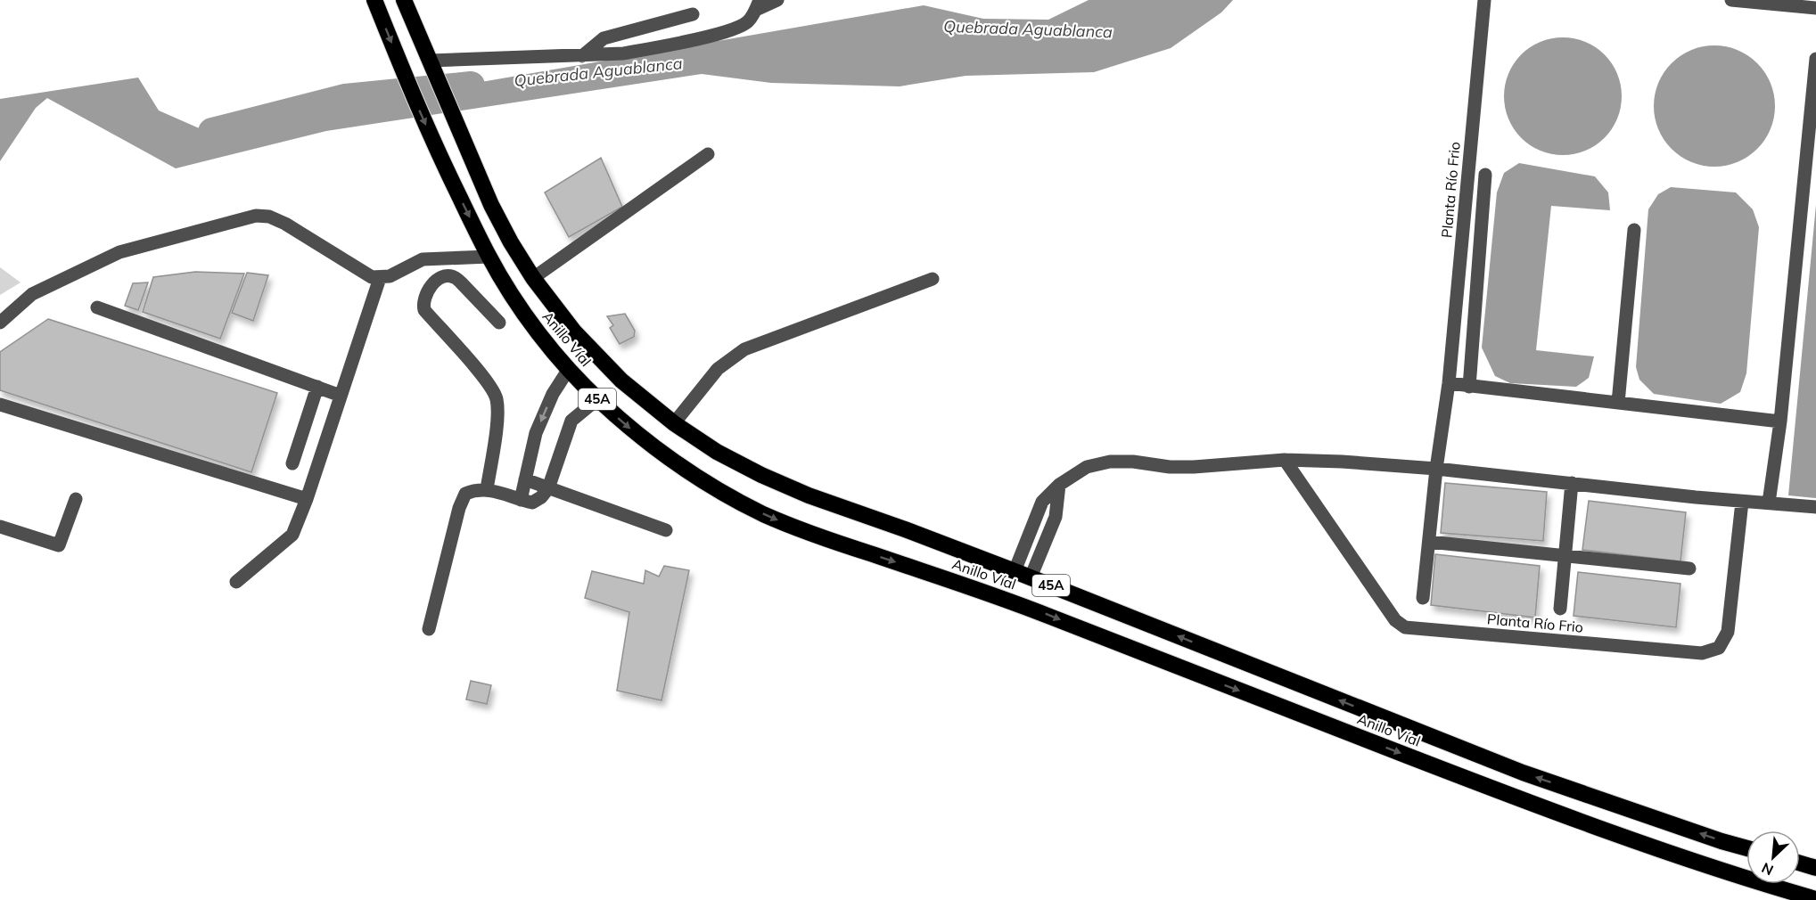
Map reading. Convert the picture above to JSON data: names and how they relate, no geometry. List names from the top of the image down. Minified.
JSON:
{"streets":{"highway":["Anillo Víal","45A"],"lane":["Planta Río Frio"]},"water":["Quebrada Aguablanca"],"north":"bottom left"}
